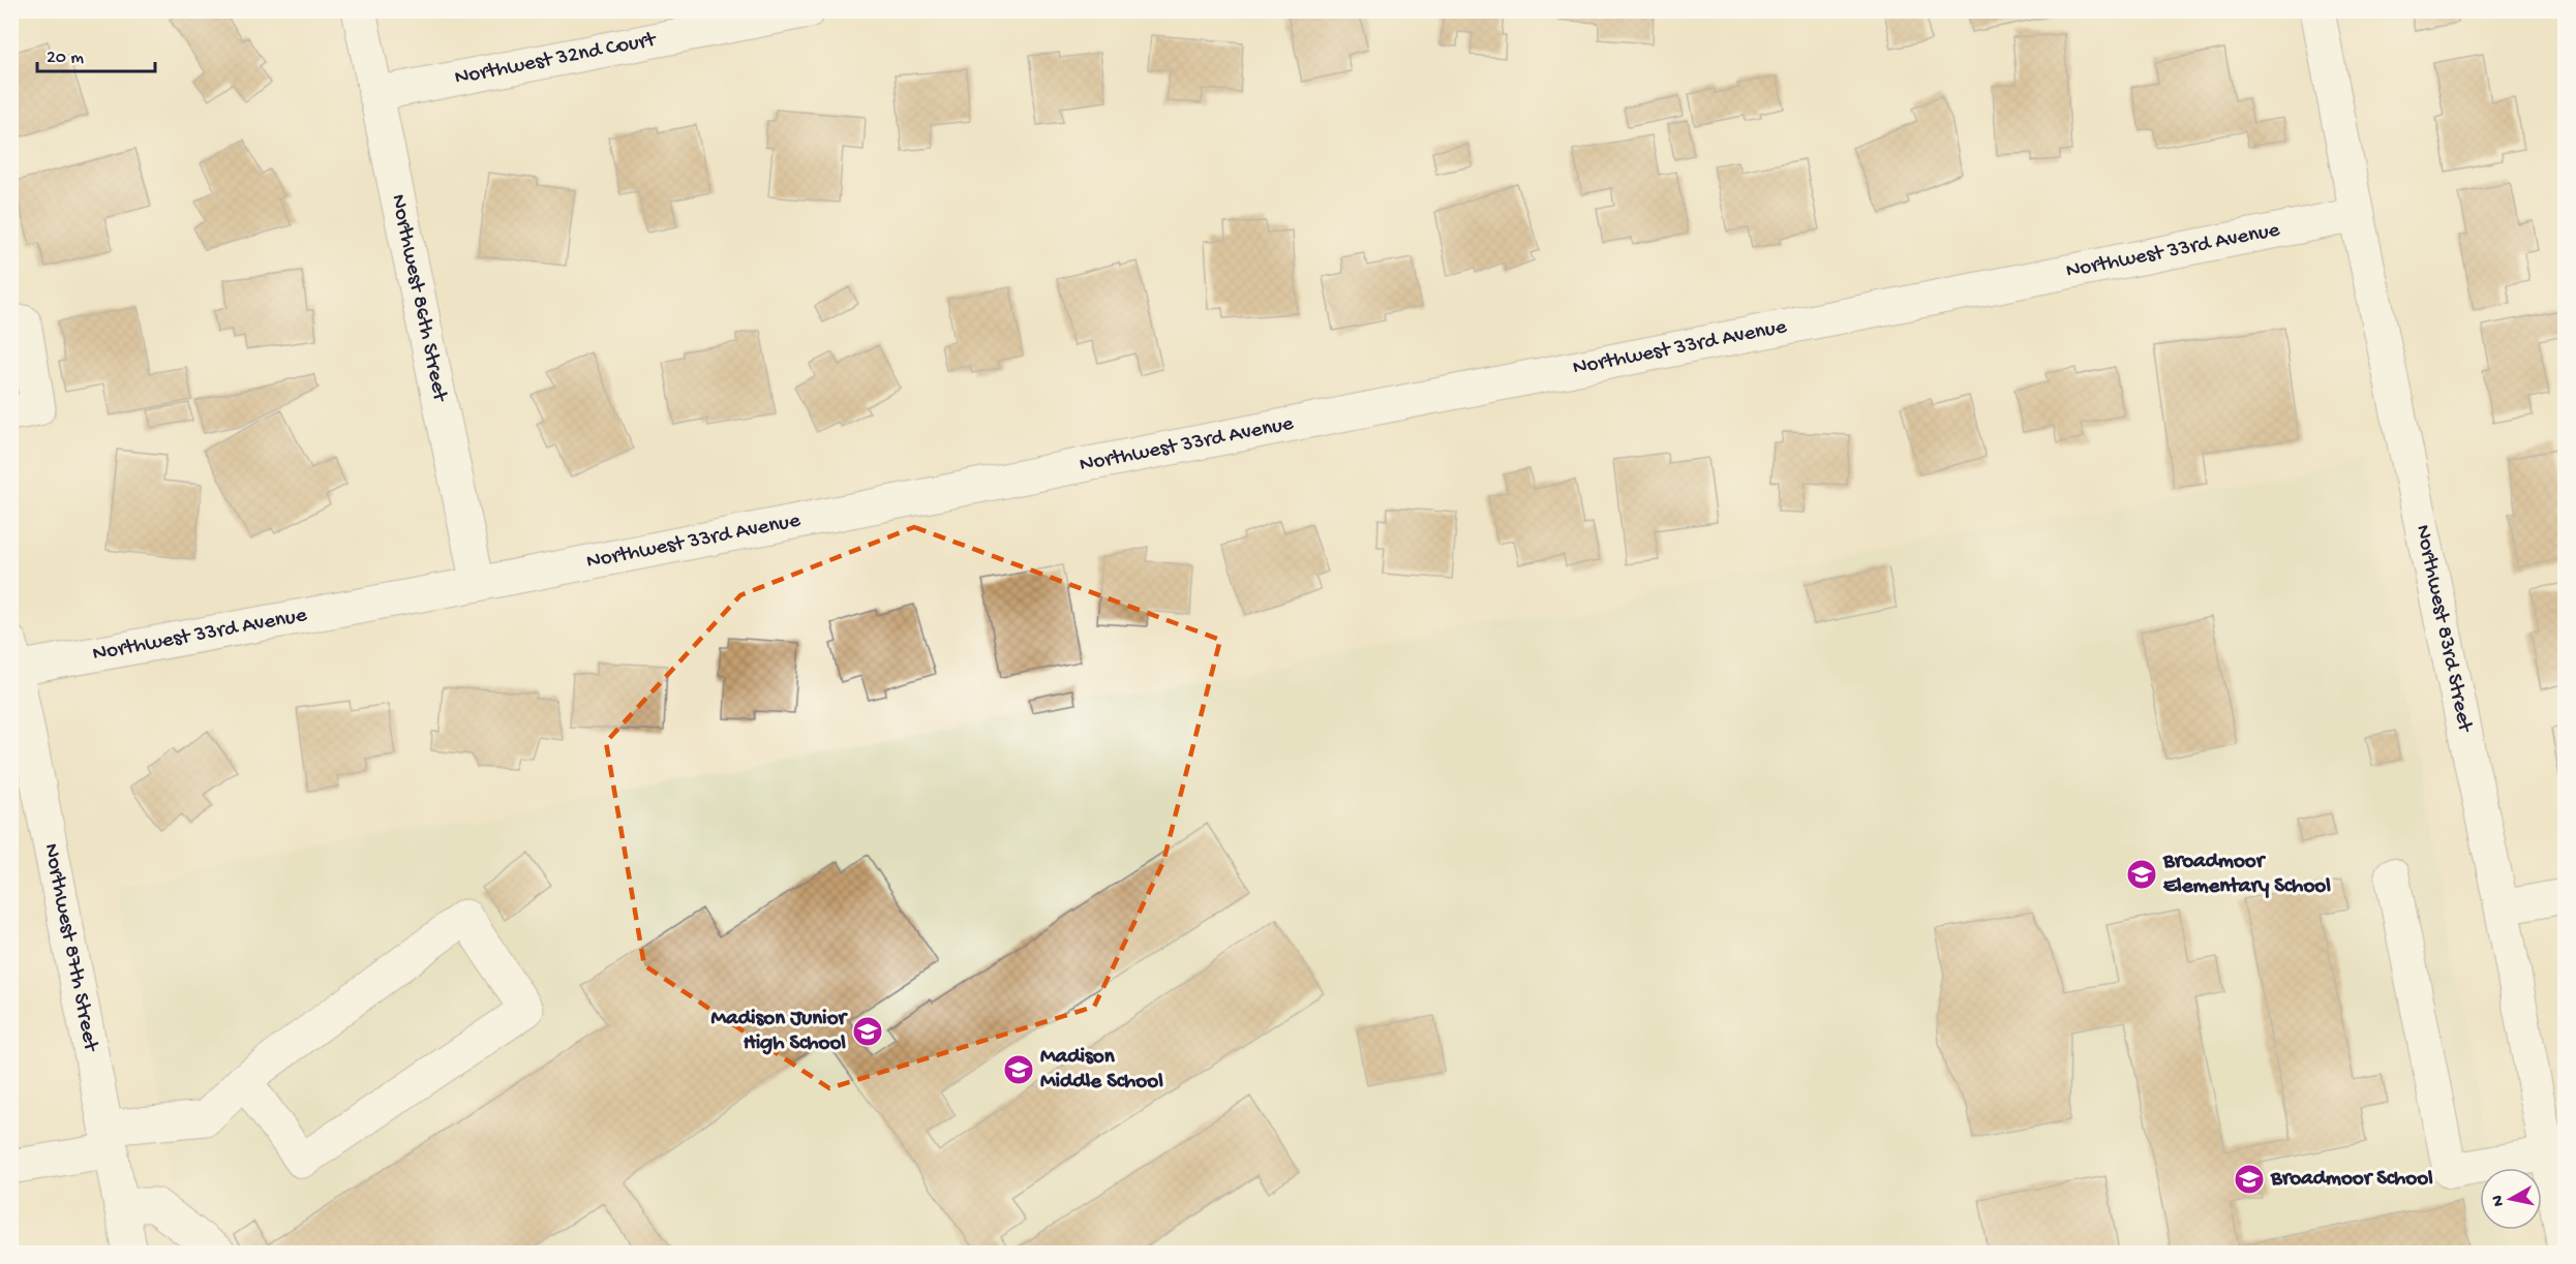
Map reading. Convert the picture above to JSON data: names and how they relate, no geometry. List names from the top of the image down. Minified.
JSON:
{"streets":{"street":["Northwest 32nd Court","Northwest 33rd Avenue","Northwest 86th Street","Northwest 83rd Street","Northwest 87th Street"]},"crossings":[["Northwest 32nd Court","Northwest 86th Street"],["Northwest 33rd Avenue","Northwest 86th Street"],["Northwest 33rd Avenue","Northwest 83rd Street"],["Northwest 33rd Avenue","Northwest 87th Street"]],"places":{"school or university":["Broadmoor Elementary School","Madison Junior High School","Madison Middle School","Broadmoor School"]},"scale_bar":"20 m","north":"left"}
